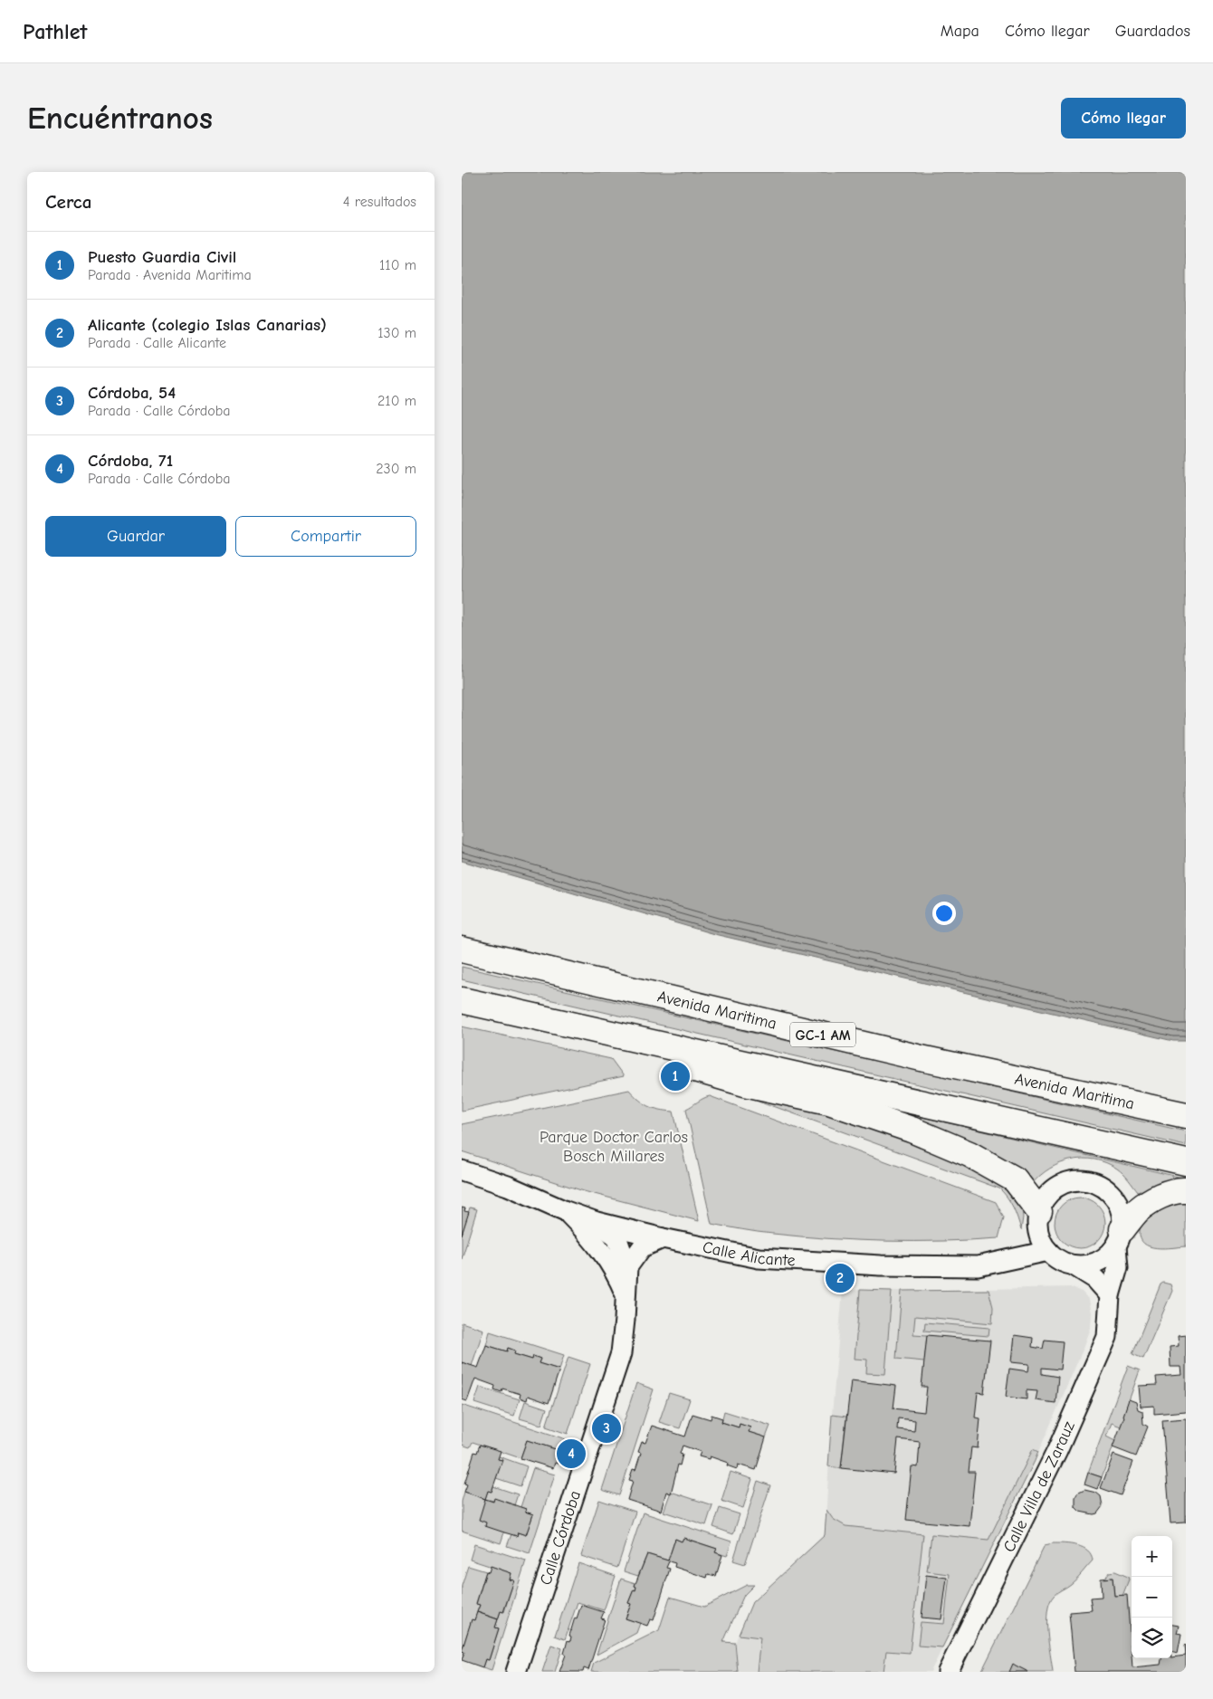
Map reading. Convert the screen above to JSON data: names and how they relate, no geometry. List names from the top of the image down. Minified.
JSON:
{"streets":{"highway":["Avenida Maritima","GC-1 AM"],"street":["Calle Alicante","Calle Villa de Zarauz","Calle Córdoba"]},"crossings":[["Calle Alicante","Calle Villa de Zarauz"],["Calle Alicante","Calle Córdoba"]],"parks":["Parque Doctor Carlos Bosch Millares"],"page":{"header":"Pathlet","nav":["Mapa","Cómo llegar","Guardados"],"buttons":["Cómo llegar",["Guardar","Compartir"]],"title":"Encuéntranos","heading":["Cerca","4 resultados"],"list":[{"mark":"1","name":"Puesto Guardia Civil","note":"Parada · Avenida Maritima","value":"110 m"},{"mark":"2","name":"Alicante (colegio Islas Canarias)","note":"Parada · Calle Alicante","value":"130 m"},{"mark":"3","name":"Córdoba, 54","note":"Parada · Calle Córdoba","value":"210 m"},{"mark":"4","name":"Córdoba, 71","note":"Parada · Calle Córdoba","value":"230 m"}],"pins":["1","2","3","4"],"map_buttons":["+","−"]}}
